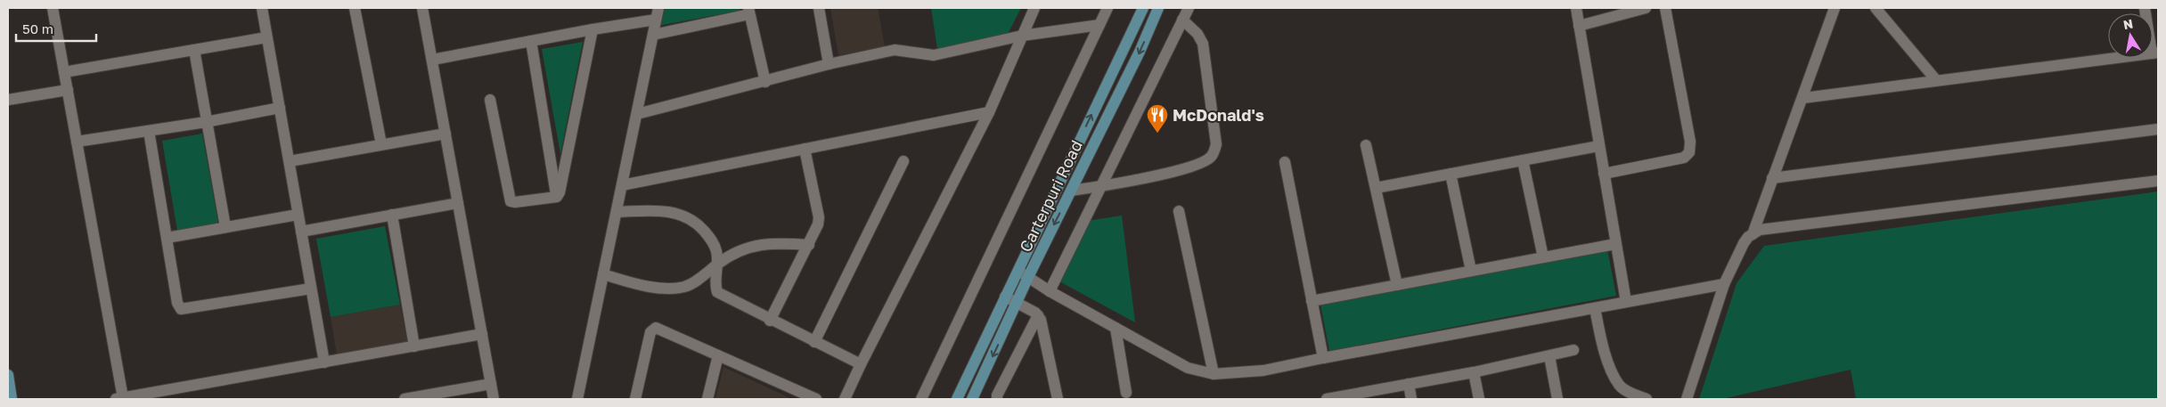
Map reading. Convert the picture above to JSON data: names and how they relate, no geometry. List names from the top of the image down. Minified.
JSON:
{"streets":{"main road":["Carterpuri Road"]},"places":{"restaurant":["McDonald's"]},"scale_bar":"50 m","north":"top"}
